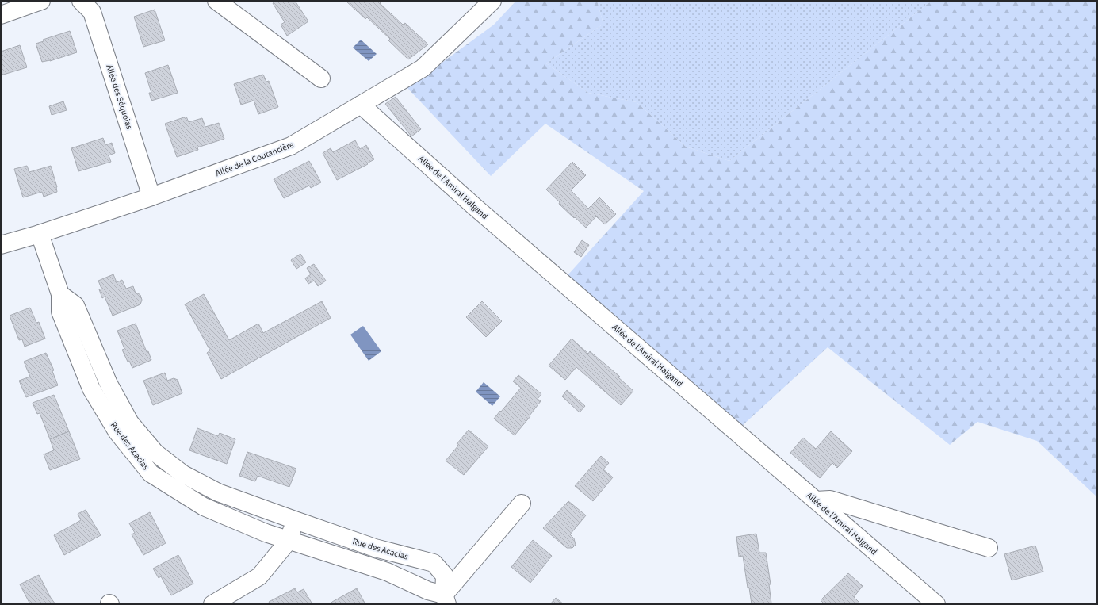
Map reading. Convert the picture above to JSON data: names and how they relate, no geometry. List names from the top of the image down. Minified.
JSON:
{"streets":{"street":["Allée des Séquoias","Allée de la Coutancière","Allée de l'Amiral Halgand","Rue des Acacias"]},"crossings":[["Allée des Séquoias","Allée de la Coutancière"],["Allée de la Coutancière","Allée de l'Amiral Halgand"],["Allée de la Coutancière","Rue des Acacias"]]}
